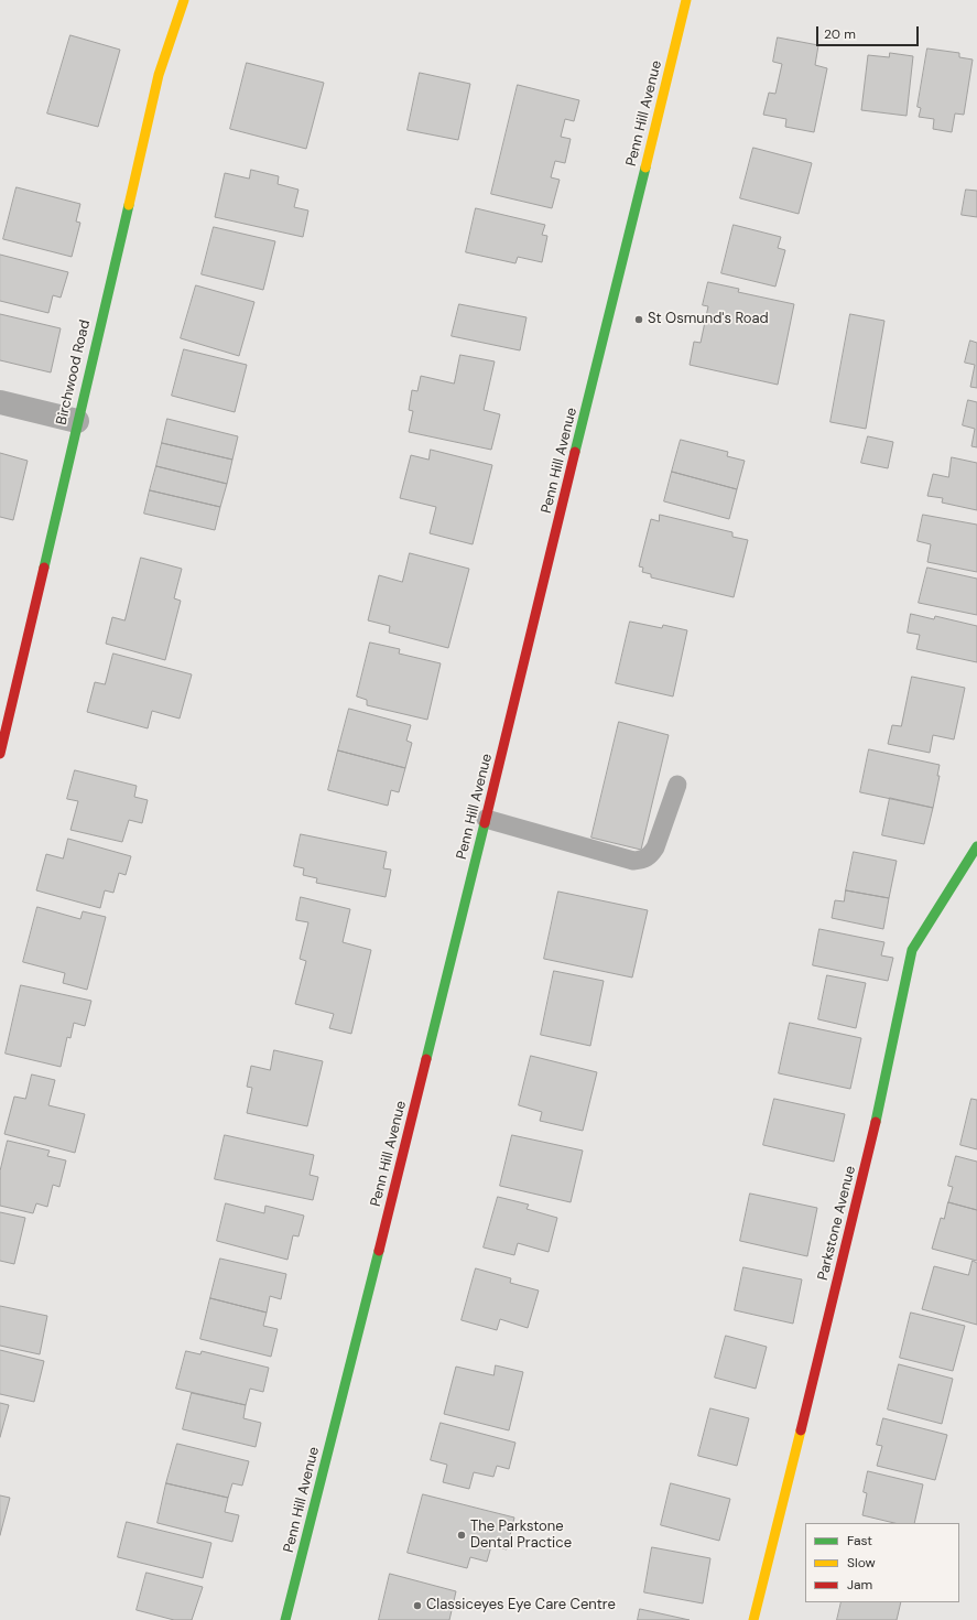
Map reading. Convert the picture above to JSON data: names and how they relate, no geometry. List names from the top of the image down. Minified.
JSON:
{"streets":{"street":["Penn Hill Avenue","Birchwood Road","Parkstone Avenue"]},"places":["St Osmund's Road","The Parkstone Dental Practice","Classiceyes Eye Care Centre"],"legend":["Fast","Slow","Jam"],"scale_bar":"20 m"}
